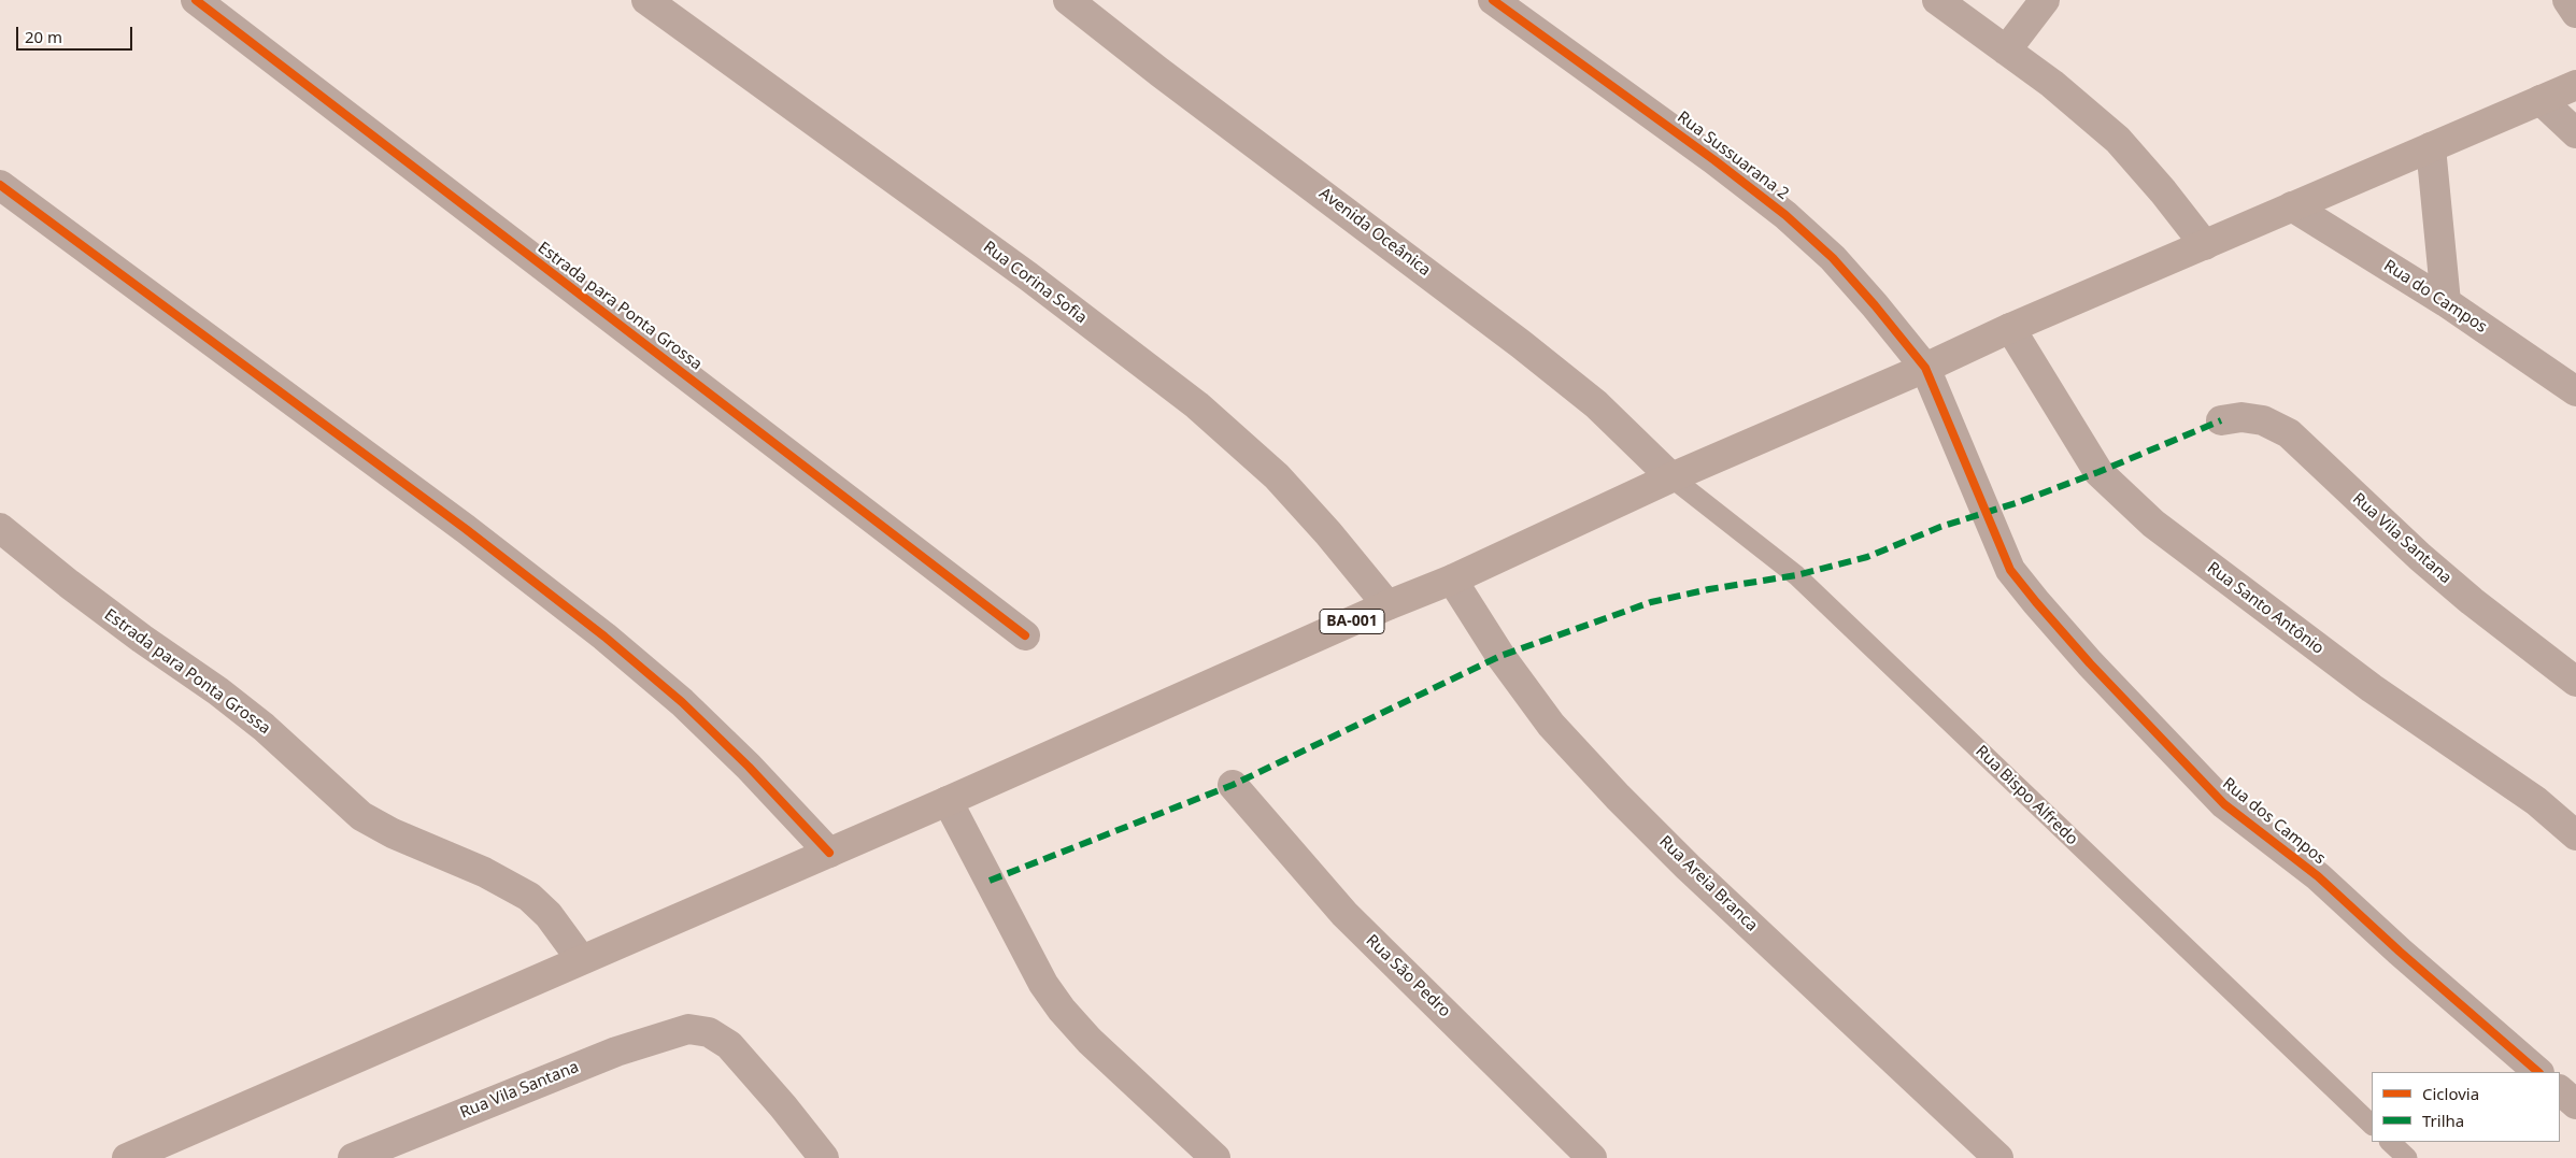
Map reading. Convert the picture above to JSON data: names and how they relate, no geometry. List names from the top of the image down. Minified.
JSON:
{"streets":{"main road":["BA-001"],"street":["Rua Sussuarana 2","Avenida Oceânica","Rua Corina Sofia","Rua do Campos","Estrada para Ponta Grossa","Rua Vila Santana","Rua Santo Antônio","Rua dos Campos","Rua Areia Branca","Rua São Pedro"],"lane":["Rua Bispo Alfredo"]},"crossings":[["Rua Sussuarana 2","BA-001"],["Rua Sussuarana 2","Rua dos Campos"],["Avenida Oceânica","BA-001"],["Avenida Oceânica","Rua Bispo Alfredo"],["Rua Corina Sofia","BA-001"],["Rua do Campos","BA-001"],["Estrada para Ponta Grossa","BA-001"],["Rua Santo Antônio","BA-001"],["BA-001","Rua Bispo Alfredo"],["BA-001","Rua Areia Branca"]],"legend":["Ciclovia","Trilha"],"scale_bar":"20 m"}
